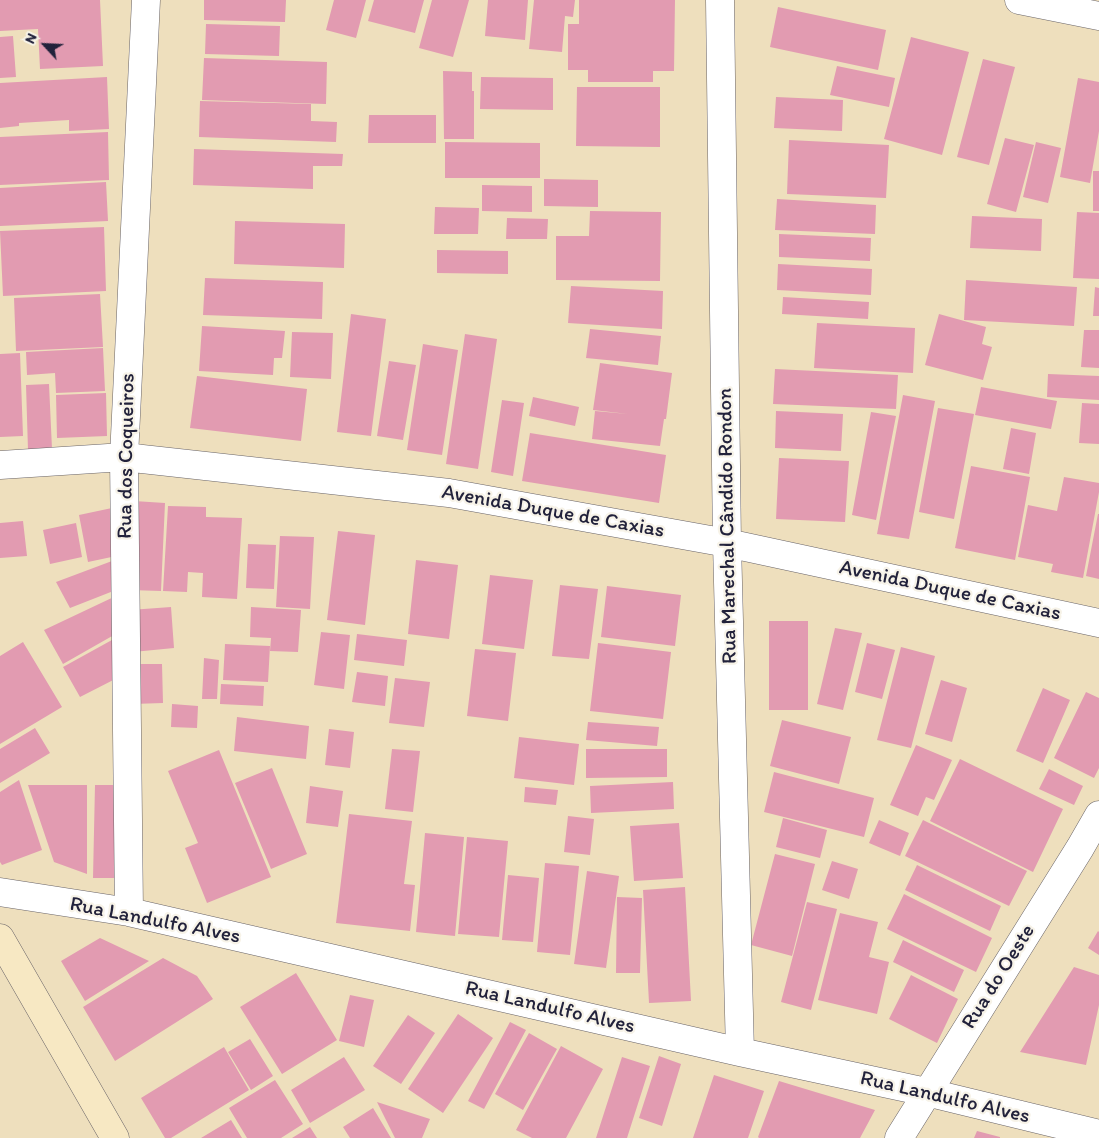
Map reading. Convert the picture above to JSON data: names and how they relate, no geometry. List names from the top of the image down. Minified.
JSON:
{"streets":{"street":["Rua dos Coqueiros","Avenida Duque de Caxias","Rua Marechal Cândido Rondon","Rua Landulfo Alves","Rua do Oeste"]},"crossings":[["Rua dos Coqueiros","Avenida Duque de Caxias"],["Rua dos Coqueiros","Rua Landulfo Alves"],["Avenida Duque de Caxias","Rua Marechal Cândido Rondon"],["Rua Marechal Cândido Rondon","Rua Landulfo Alves"],["Rua Landulfo Alves","Rua do Oeste"]],"north":"top left"}
